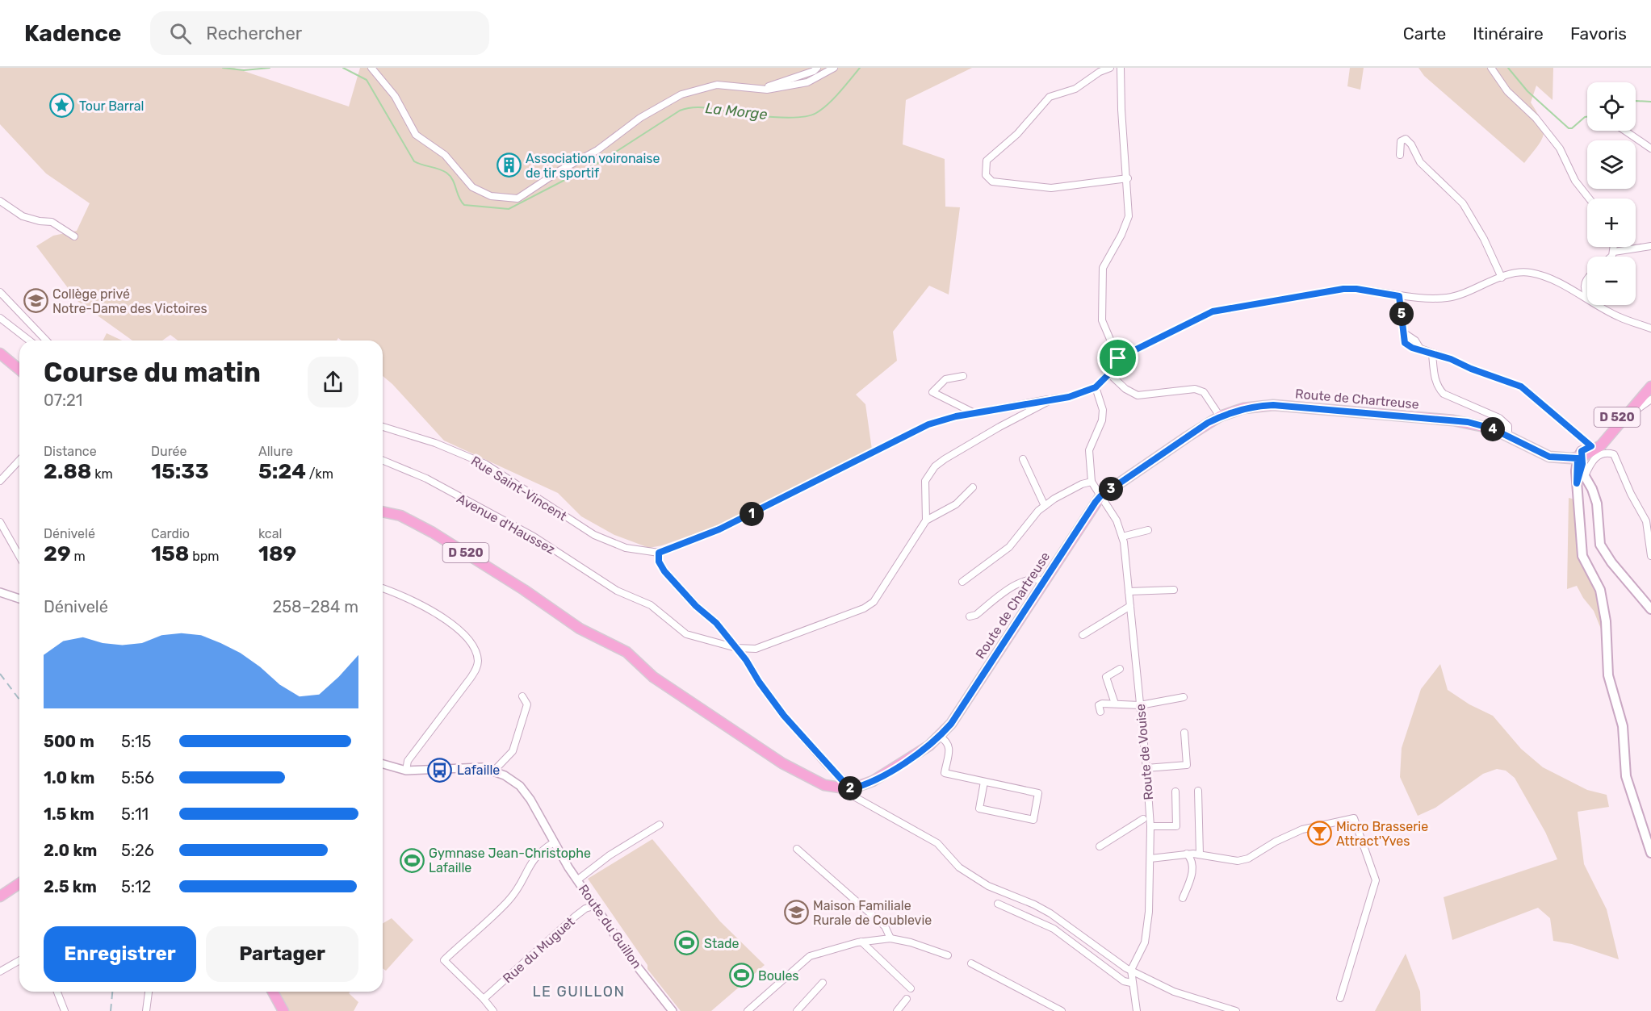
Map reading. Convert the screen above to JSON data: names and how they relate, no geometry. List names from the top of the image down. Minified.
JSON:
{"streets":{"main road":["Route de Chartreuse","D 520"],"street":["Rue Saint-Vincent","Avenue d'Haussez","Route de Vouise","Route du Guillon","Rue du Muguet"]},"crossings":[["Route de Chartreuse","D 520"],["Route de Chartreuse","Route de Vouise"],["Route du Guillon","Rue du Muguet"]],"districts":["LE GUILLON"],"water":["La Morge"],"places":{"place":["Tour Barral"],"building":["Association voironaise de tir sportif"],"school or university":["Collège privé Notre-Dame des Victoires","Maison Familiale Rurale de Coublevie"],"bus stop":["Lafaille"],"bar":["Micro Brasserie Attract'Yves"],"sports":["Gymnase Jean-Christophe Lafaille","Stade","Boules"]},"page":{"header":"Kadence","search":"Rechercher","nav":["Carte","Itinéraire","Favoris"],"map_buttons":["+","−"],"pins":["5","4","3","1","2"],"heading":["Course du matin","07:21"],"stats":[["Distance","2.88 km"],["Durée","15:33"],["Allure","5:24 /km"],["Dénivelé","29 m"],["Cardio","158 bpm"],["kcal","189"]],"chart":["Dénivelé","258–284 m"],"list":[{"name":"500 m","note":"5:15"},{"name":"1.0 km","note":"5:56"},{"name":"1.5 km","note":"5:11"},{"name":"2.0 km","note":"5:26"},{"name":"2.5 km","note":"5:12"}],"buttons":["Enregistrer","Partager"]}}
